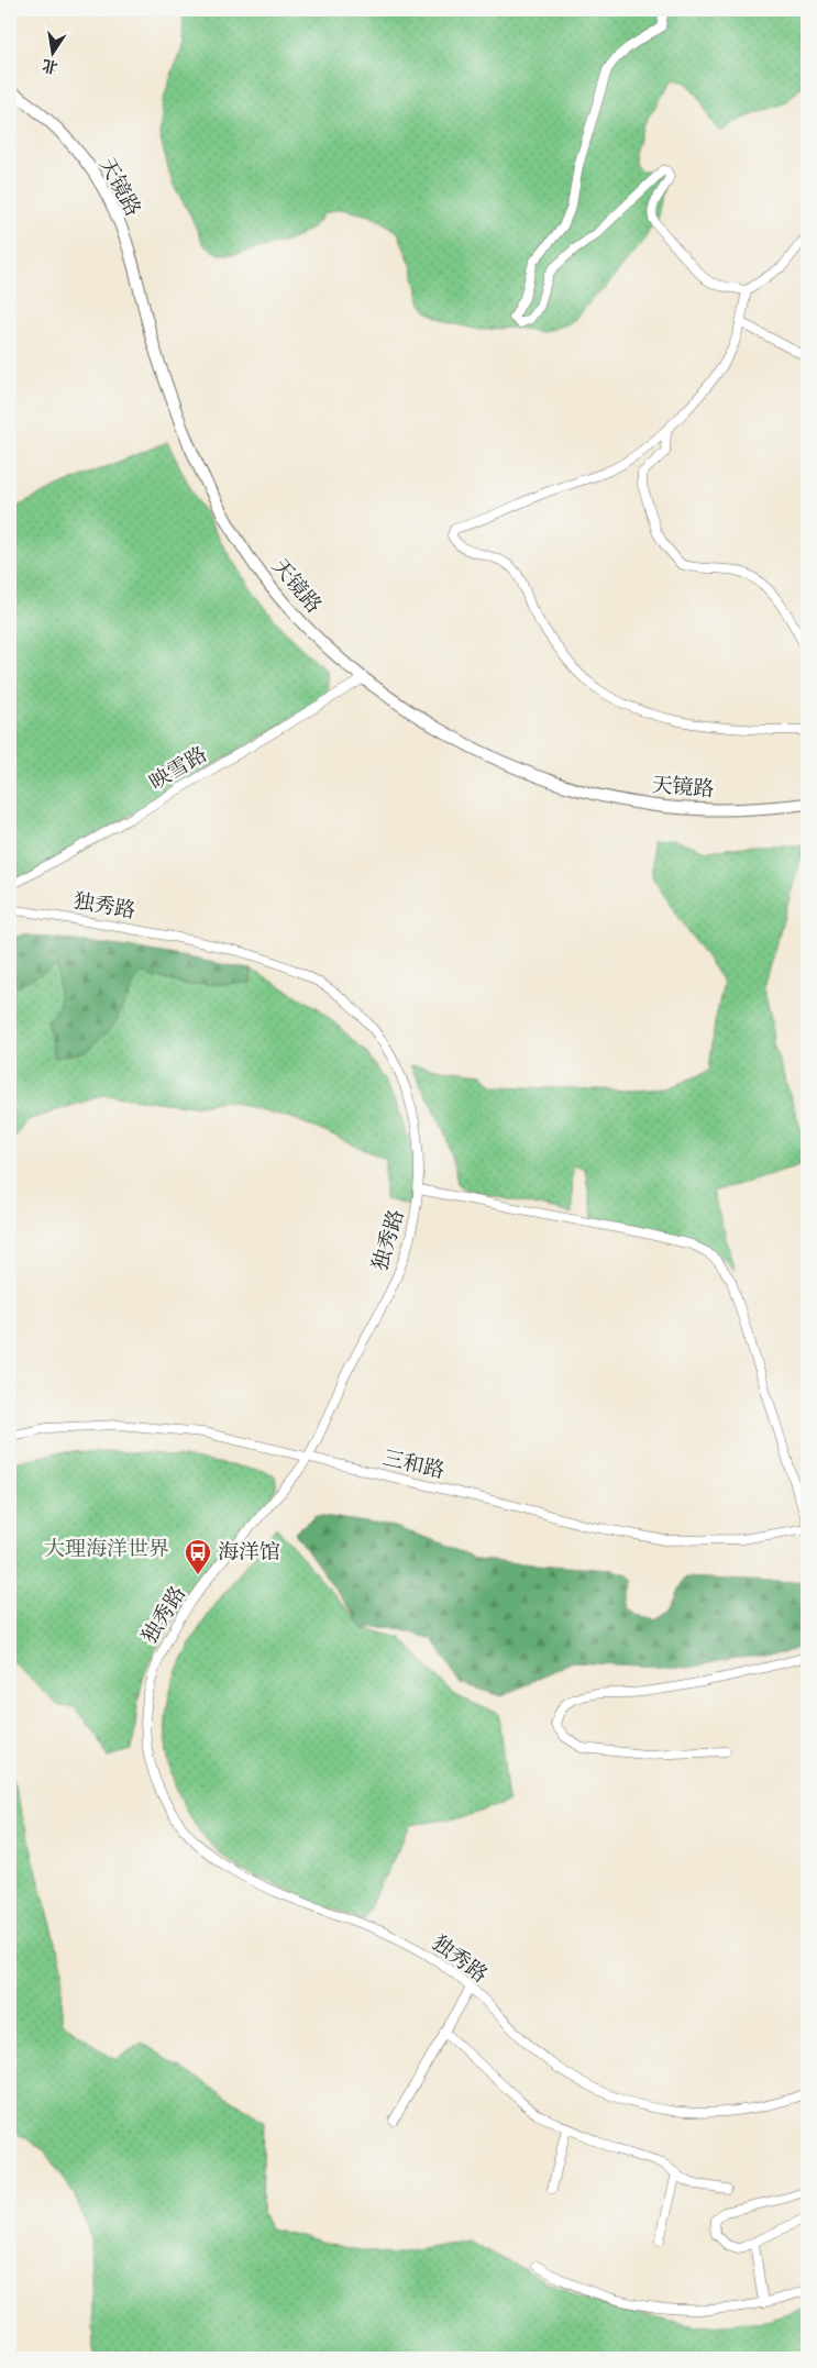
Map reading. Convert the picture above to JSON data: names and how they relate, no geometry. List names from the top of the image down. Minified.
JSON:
{"streets":{"street":["天镜路","映雪路","独秀路","三和路"]},"crossings":[["天镜路","映雪路"],["独秀路","三和路"]],"parks":["大理海洋世界"],"places":{"bus stop":["海洋馆"]},"north":"bottom"}
